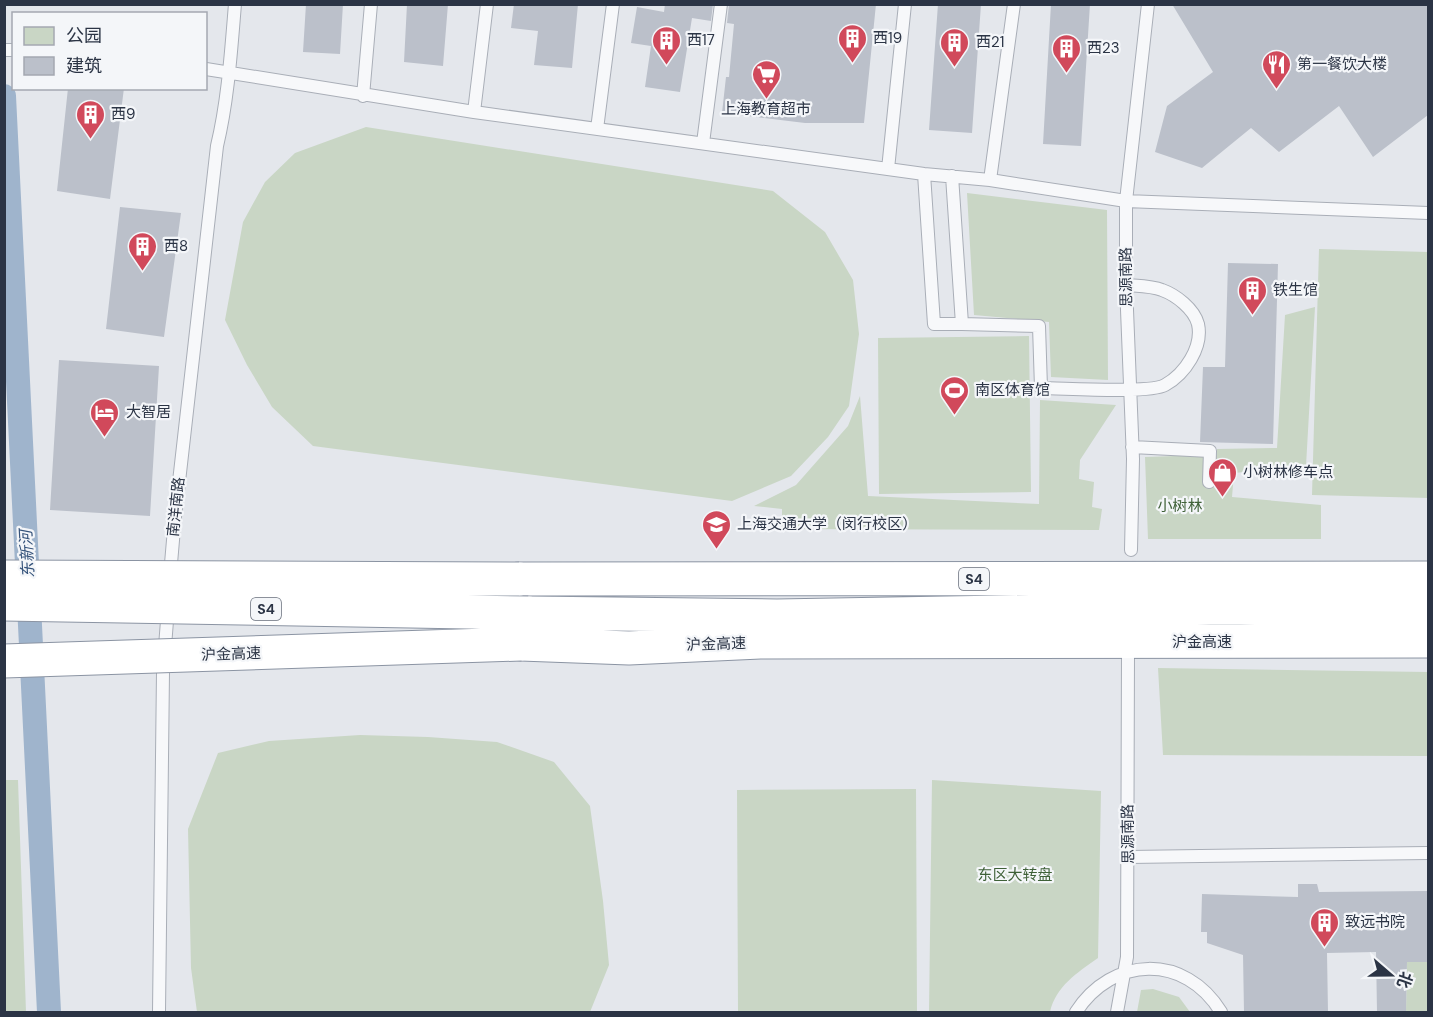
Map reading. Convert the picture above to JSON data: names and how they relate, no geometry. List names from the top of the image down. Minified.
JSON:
{"streets":{"highway":["S4","沪金高速"],"lane":["思源南路","南洋南路"]},"water":["东新河"],"parks":["小树林","东区大转盘"],"places":{"building":["西19","西17","西21","西23","西9","西8","铁生馆","致远书院"],"restaurant":["第一餐饮大楼"],"supermarket":["上海教育超市"],"sports":["南区体育馆"],"hotel":["大智居"],"shop":["小树林修车点"],"school or university":["上海交通大学（闵行校区）"]},"legend":["公园","建筑"],"north":"right"}
